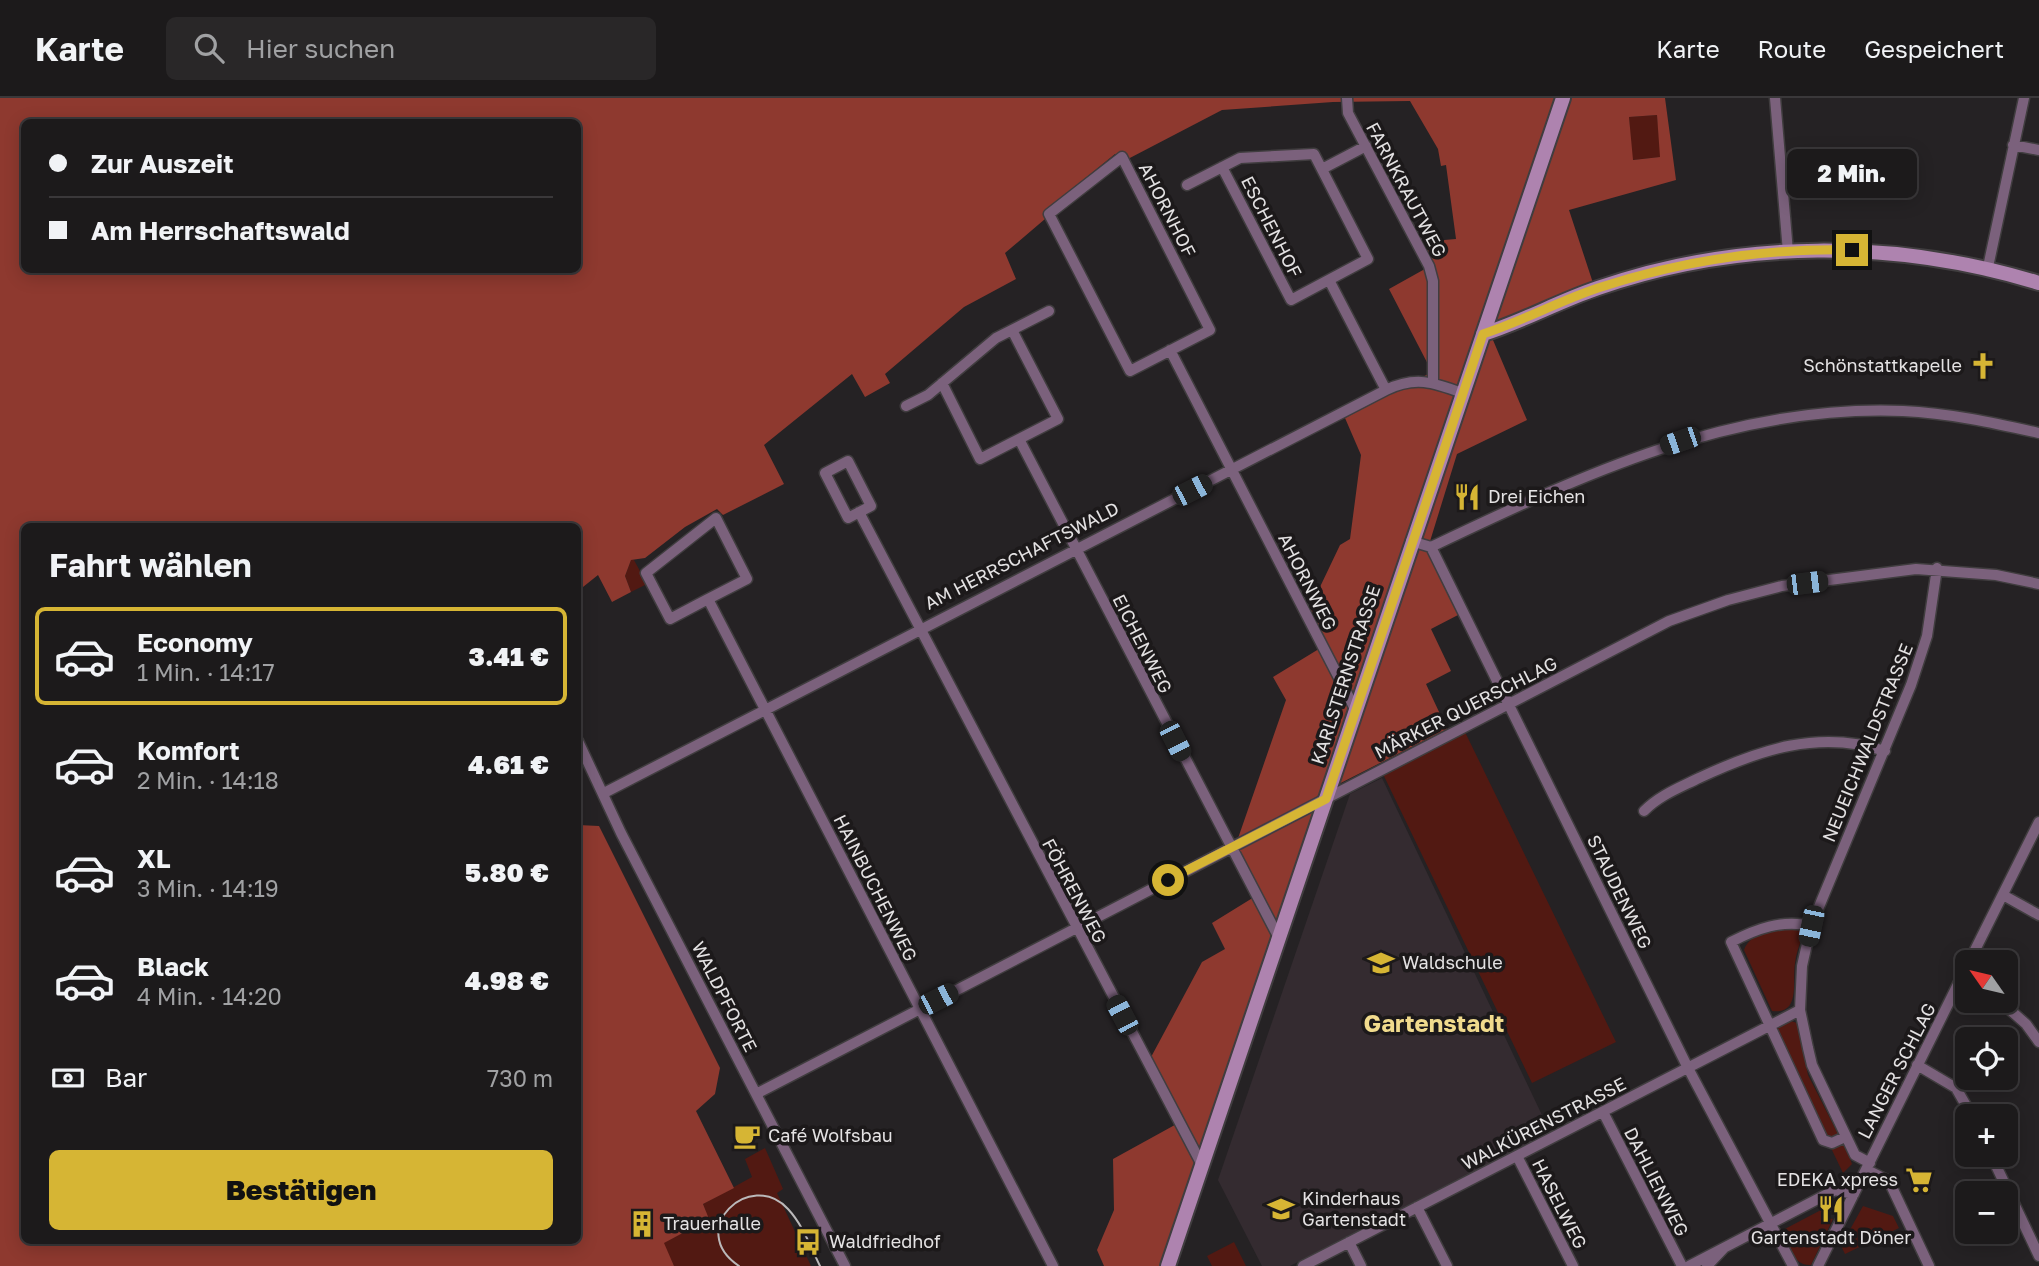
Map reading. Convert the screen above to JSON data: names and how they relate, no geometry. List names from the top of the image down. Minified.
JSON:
{"streets":{"street":["FARNKRAUTWEG","AHORNHOF","ESCHENHOF","AM HERRSCHAFTSWALD","AHORNWEG","EICHENWEG","KARLSTERNSTRASSE","MÄRKER QUERSCHLAG","NEUEICHWALDSTRASSE","HAINBUCHENWEG","FÖHRENWEG","STAUDENWEG","WALDPFORTE","LANGER SCHLAG","WALKÜRENSTRASSE","DAHLIENWEG","HASELWEG"]},"crossings":[["FARNKRAUTWEG","AM HERRSCHAFTSWALD"],["ESCHENHOF","AM HERRSCHAFTSWALD"],["AM HERRSCHAFTSWALD","AHORNWEG"],["AM HERRSCHAFTSWALD","EICHENWEG"],["AM HERRSCHAFTSWALD","KARLSTERNSTRASSE"],["AM HERRSCHAFTSWALD","HAINBUCHENWEG"],["AM HERRSCHAFTSWALD","FÖHRENWEG"],["AM HERRSCHAFTSWALD","WALDPFORTE"],["AHORNWEG","KARLSTERNSTRASSE"],["EICHENWEG","KARLSTERNSTRASSE"],["EICHENWEG","MÄRKER QUERSCHLAG"],["KARLSTERNSTRASSE","MÄRKER QUERSCHLAG"],["KARLSTERNSTRASSE","FÖHRENWEG"],["MÄRKER QUERSCHLAG","NEUEICHWALDSTRASSE"],["MÄRKER QUERSCHLAG","HAINBUCHENWEG"],["MÄRKER QUERSCHLAG","FÖHRENWEG"],["MÄRKER QUERSCHLAG","STAUDENWEG"],["MÄRKER QUERSCHLAG","WALDPFORTE"],["NEUEICHWALDSTRASSE","LANGER SCHLAG"],["NEUEICHWALDSTRASSE","WALKÜRENSTRASSE"],["STAUDENWEG","WALKÜRENSTRASSE"],["WALKÜRENSTRASSE","DAHLIENWEG"],["WALKÜRENSTRASSE","HASELWEG"]],"districts":["Gartenstadt"],"places":{"church":["Schönstattkapelle"],"restaurant":["Drei Eichen","Gartenstadt Döner"],"school or university":["Waldschule","Kinderhaus Gartenstadt"],"cafe":["Café Wolfsbau"],"supermarket":["EDEKA xpress"],"building":["Trauerhalle"],"bus stop":["Waldfriedhof"]},"north":"top left","page":{"header":"Karte","search":"Hier suchen","nav":["Karte","Route","Gespeichert"],"banner":["Zur Auszeit","Am Herrschaftswald"],"bubble":"2 Min.","heading":"Fahrt wählen","list":[{"name":"Economy","note":"1 Min. · 14:17","value":"3.41 €"},{"name":"Komfort","note":"2 Min. · 14:18","value":"4.61 €"},{"name":"XL","note":"3 Min. · 14:19","value":"5.80 €"},{"name":"Black","note":"4 Min. · 14:20","value":"4.98 €"}],"map_buttons":["+","−"],"pay":["Bar","730 m"],"buttons":"Bestätigen"}}
